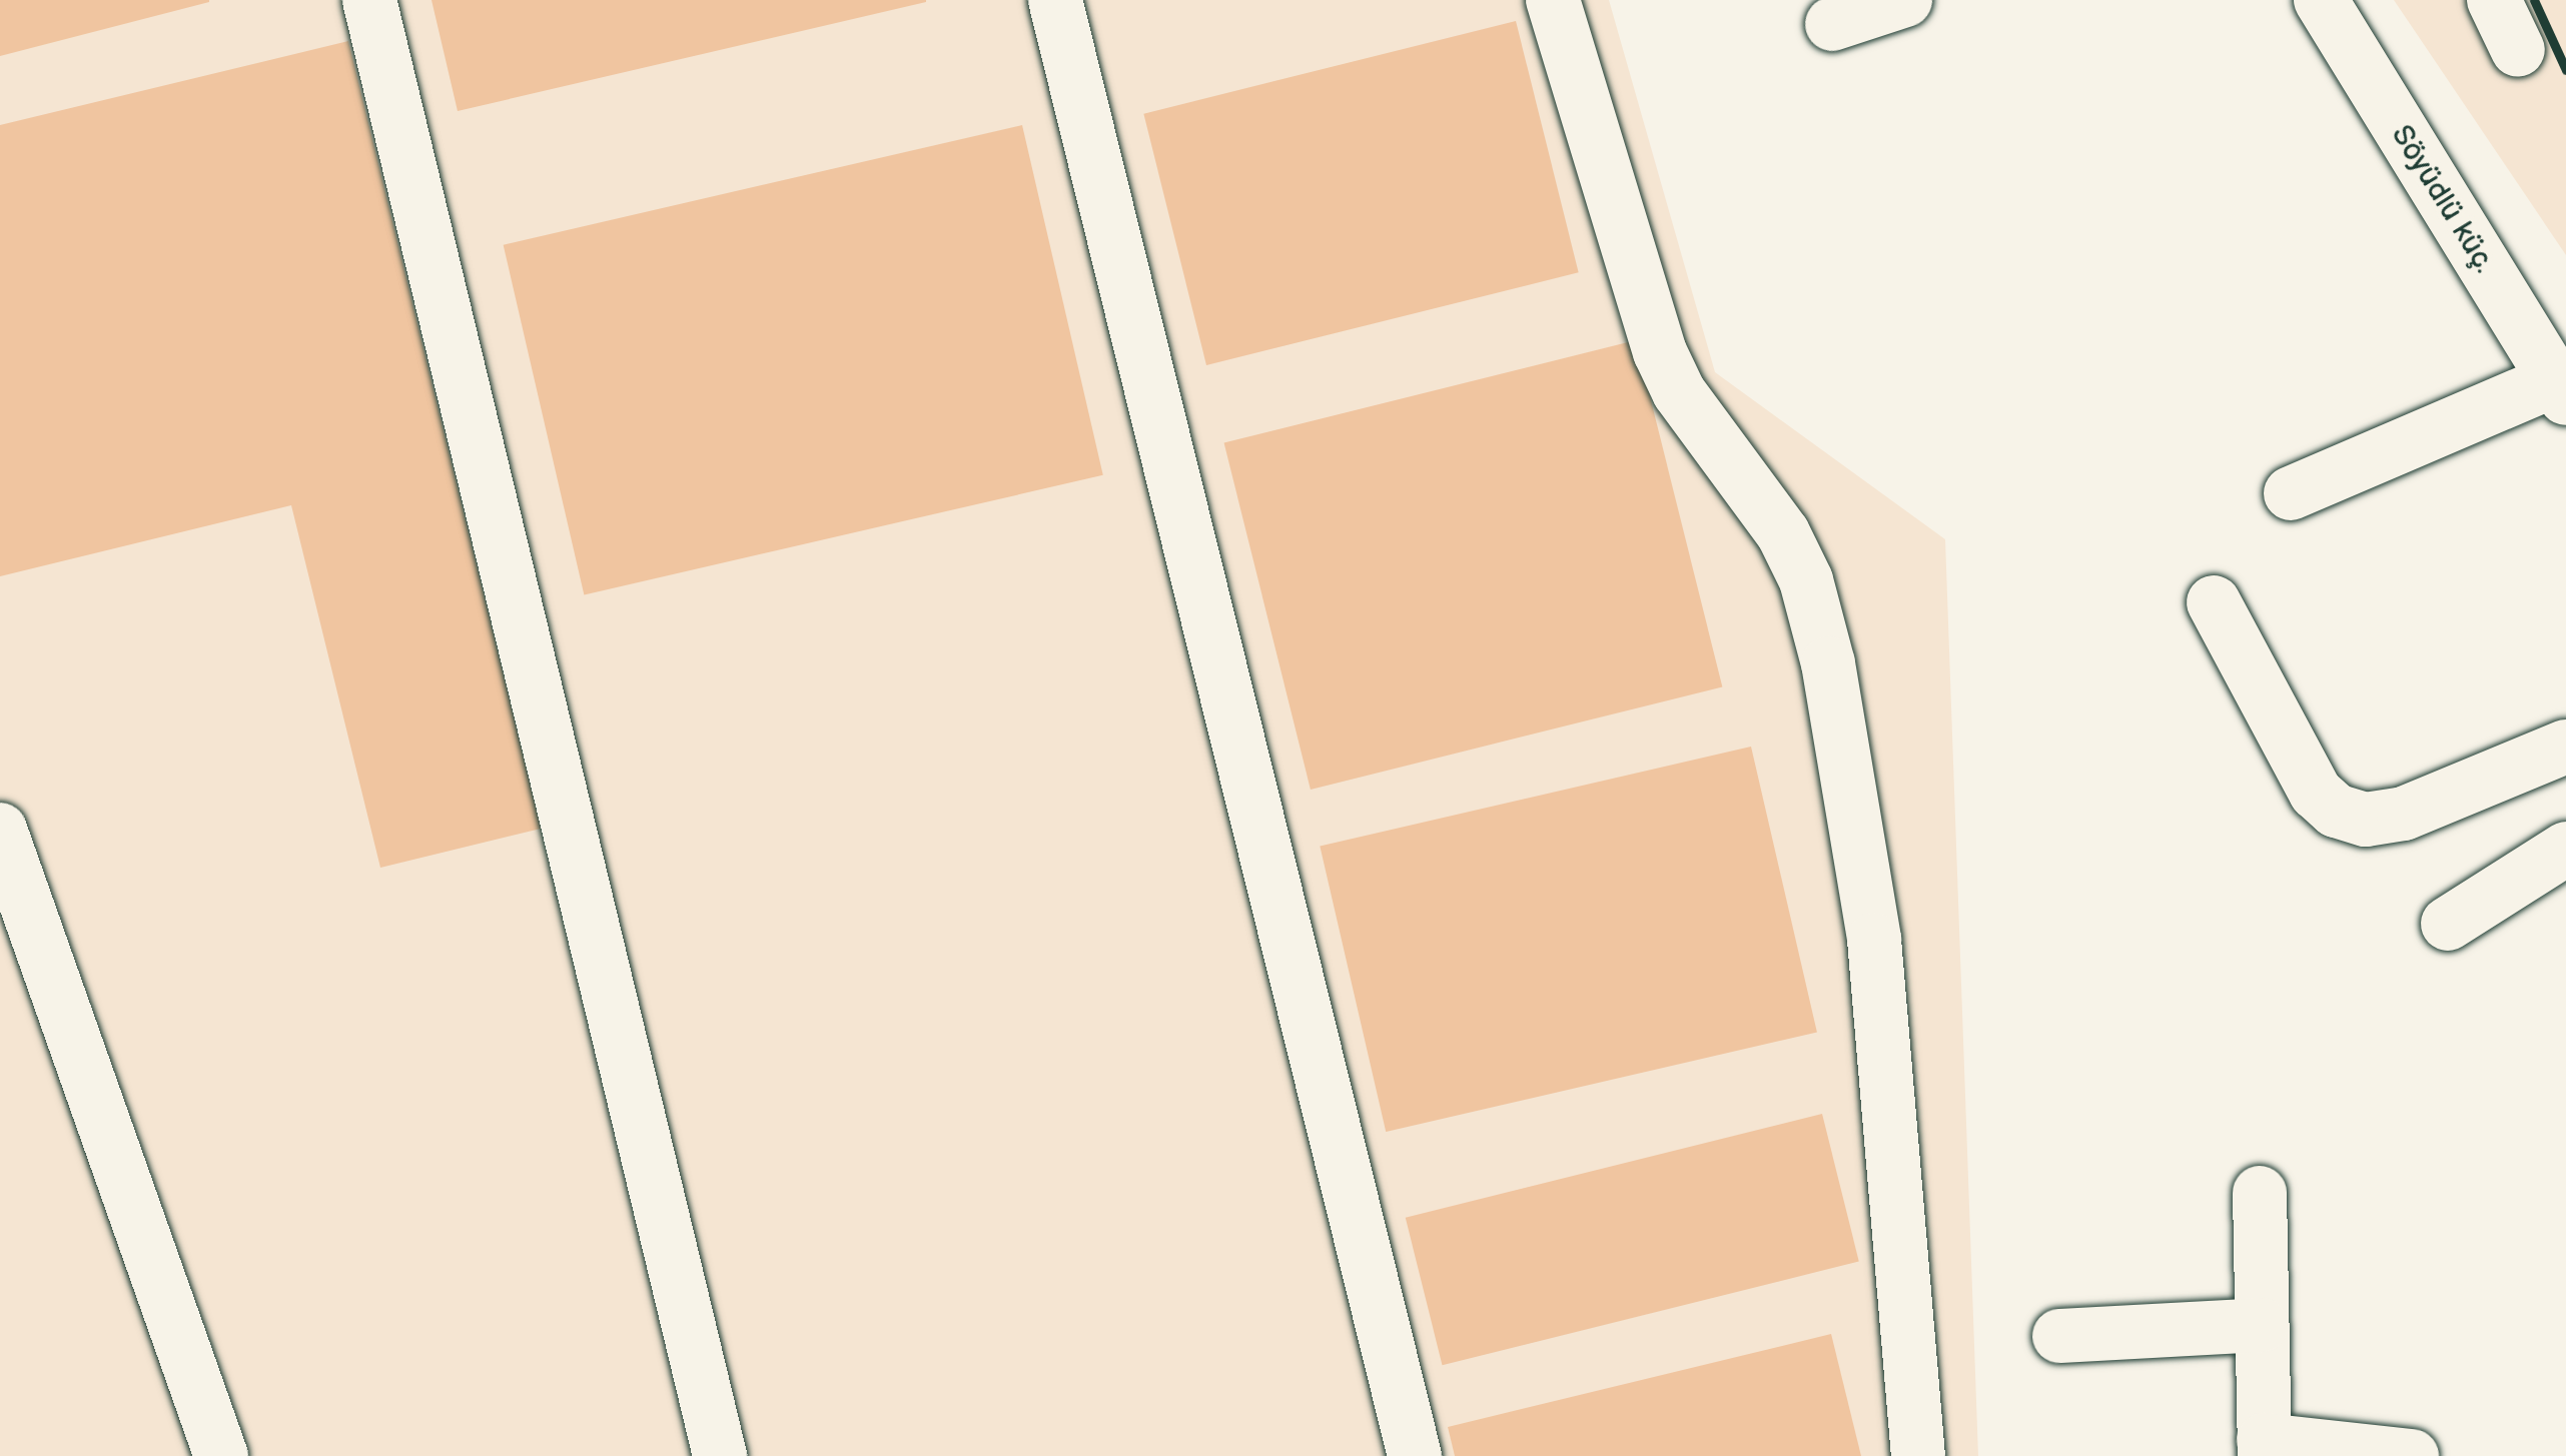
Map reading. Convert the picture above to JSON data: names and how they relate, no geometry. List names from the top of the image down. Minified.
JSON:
{"streets":{"street":["Söyüdlü küç."]}}
